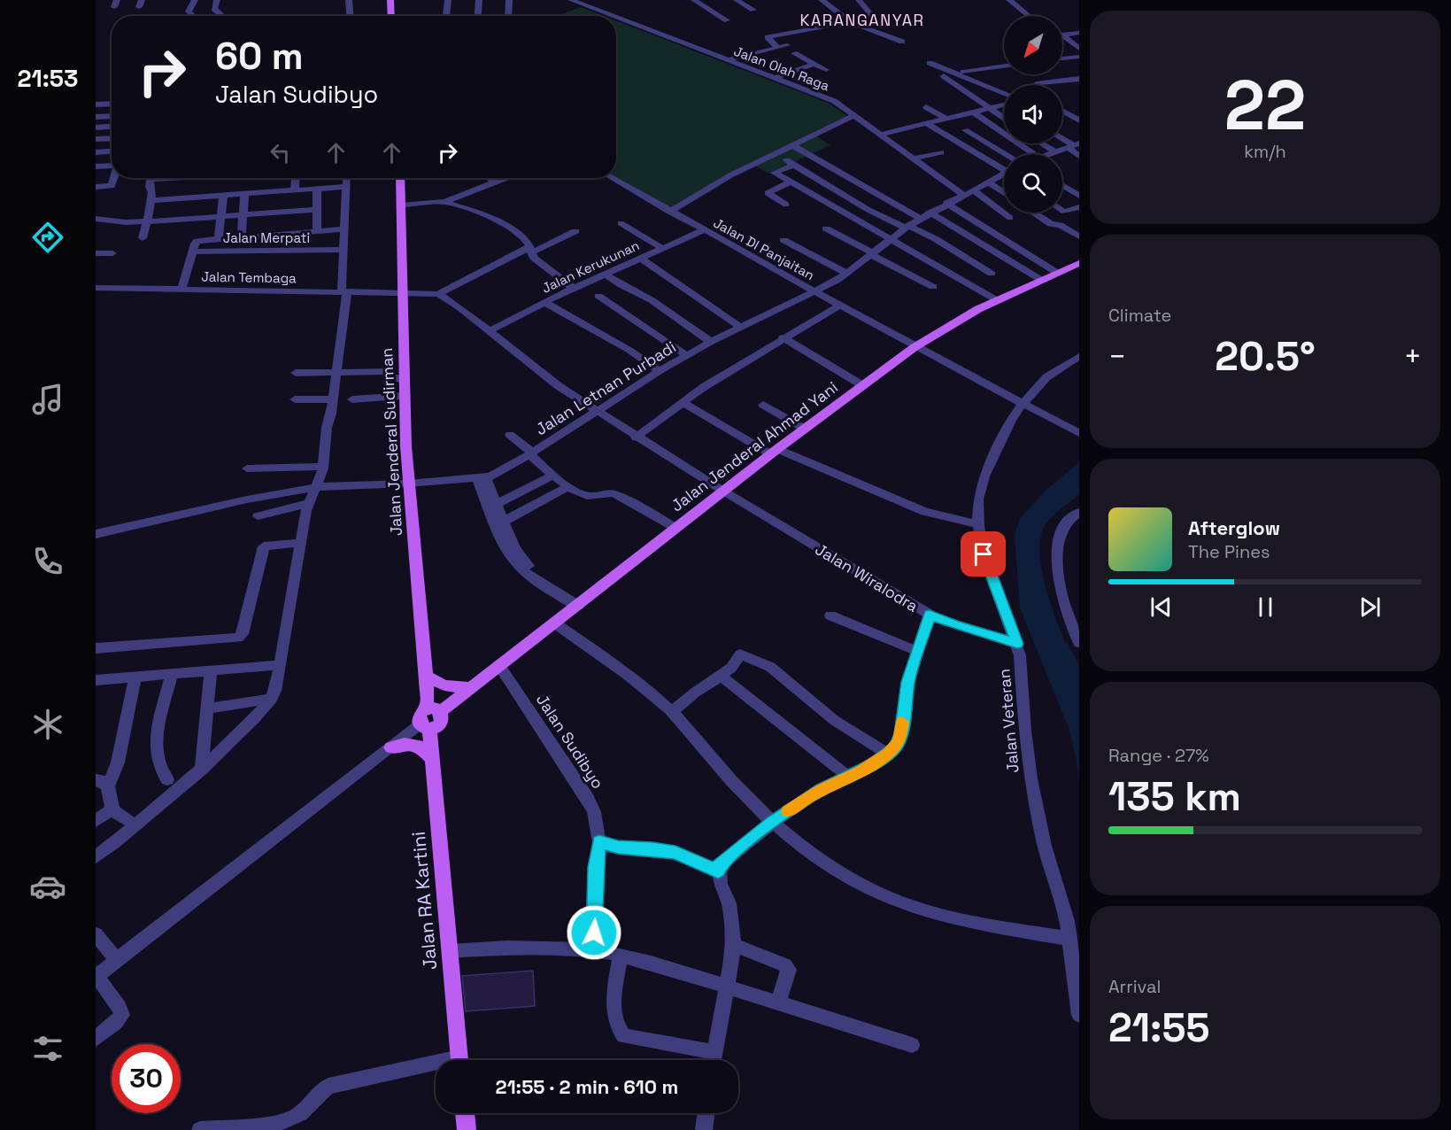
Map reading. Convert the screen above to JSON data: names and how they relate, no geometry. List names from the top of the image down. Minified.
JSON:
{"streets":{"main road":["Jalan Jenderal Sudirman","Jalan Jenderal Ahmad Yani","Jalan RA Kartini"],"street":["Jalan Olah Raga","Jalan Merpati","Jalan DI Panjaitan","Jalan Kerukunan","Jalan Tembaga","Jalan Letnan Purbadi","Jalan Wiralodra","Jalan Veteran","Jalan Sudibyo"]},"crossings":[["Jalan Olah Raga","Jalan Letnan Purbadi"],["Jalan DI Panjaitan","Jalan Kerukunan"],["Jalan DI Panjaitan","Jalan Letnan Purbadi"],["Jalan DI Panjaitan","Jalan Jenderal Ahmad Yani"],["Jalan DI Panjaitan","Jalan Veteran"],["Jalan Kerukunan","Jalan Wiralodra"],["Jalan Tembaga","Jalan Jenderal Sudirman"],["Jalan Tembaga","Jalan Wiralodra"],["Jalan Letnan Purbadi","Jalan Jenderal Sudirman"],["Jalan Letnan Purbadi","Jalan Wiralodra"],["Jalan Jenderal Sudirman","Jalan Jenderal Ahmad Yani"],["Jalan Jenderal Ahmad Yani","Jalan Wiralodra"],["Jalan Jenderal Ahmad Yani","Jalan Sudibyo"],["Jalan Wiralodra","Jalan Veteran"]],"districts":["KARANGANYAR"],"north":"bottom left","page":{"tabs":"21:53","tile":[["22","km/h"],"Climate",["Range · 27%","135 km"],["Arrival","21:55"]],"turn":["60 m","Jalan Sudibyo"],"heat":["−","20.5°","+"],"song":["Afterglow","The Pines"],"limit":"30","trip":"21:55 · 2 min · 610 m"}}
